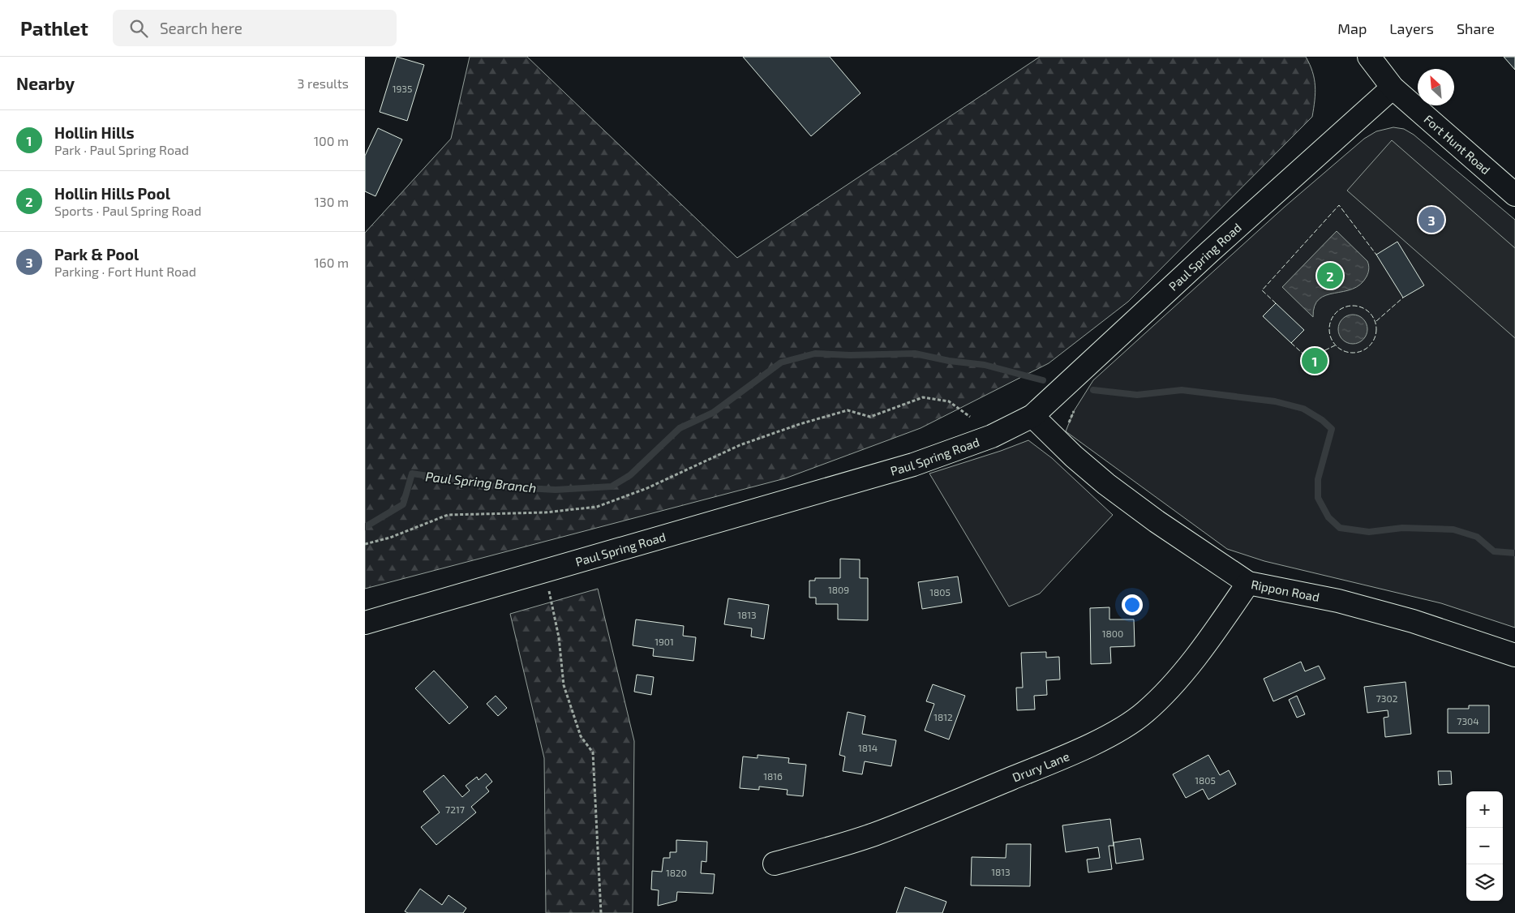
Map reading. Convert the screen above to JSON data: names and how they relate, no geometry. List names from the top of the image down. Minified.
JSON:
{"streets":{"street":["Fort Hunt Road","Paul Spring Road","Rippon Road","Drury Lane"]},"crossings":[["Fort Hunt Road","Paul Spring Road"],["Paul Spring Road","Rippon Road"],["Rippon Road","Drury Lane"]],"water":["Paul Spring Branch"],"house_numbers":["1935","1809","1805","1813","1800","1901","7302","1812","7304","1814","1816","1805","7217","1813","1820"],"north":"top left","page":{"header":"Pathlet","search":"Search here","nav":["Map","Layers","Share"],"heading":["Nearby","3 results"],"list":[{"mark":"1","name":"Hollin Hills","note":"Park · Paul Spring Road","value":"100 m"},{"mark":"2","name":"Hollin Hills Pool","note":"Sports · Paul Spring Road","value":"130 m"},{"mark":"3","name":"Park & Pool","note":"Parking · Fort Hunt Road","value":"160 m"}],"pins":["3","2","1"],"map_buttons":["+","−"]}}
